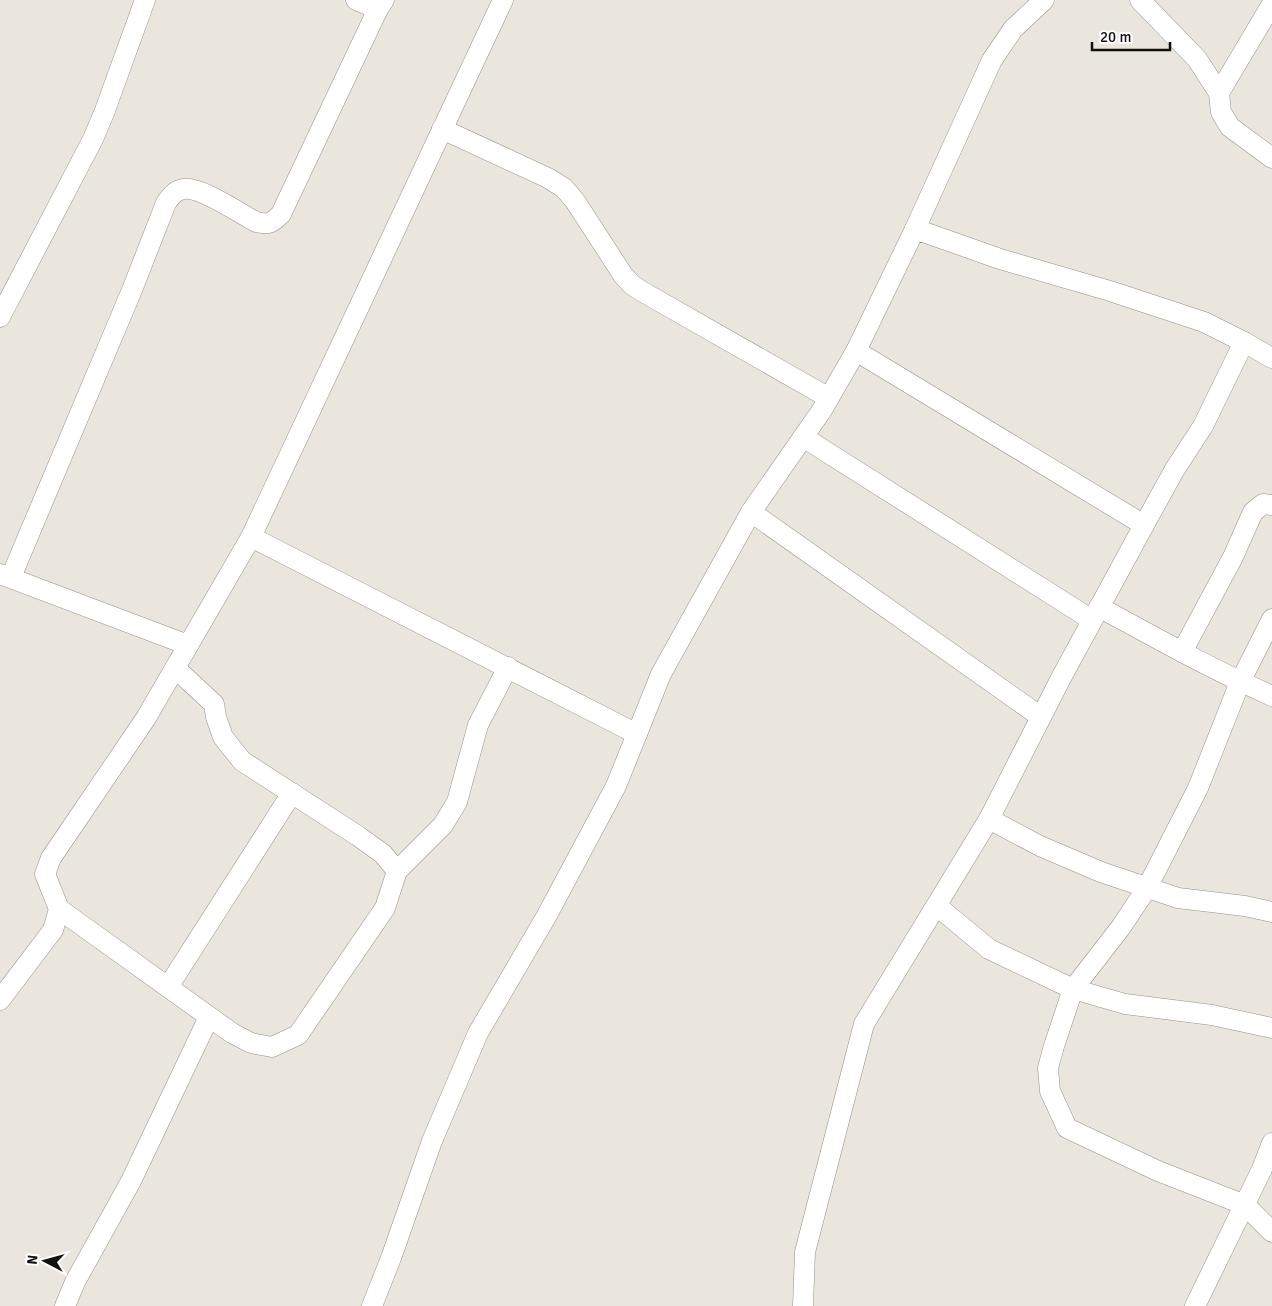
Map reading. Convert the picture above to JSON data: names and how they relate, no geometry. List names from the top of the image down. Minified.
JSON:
{"scale_bar":"20 m","north":"left"}
